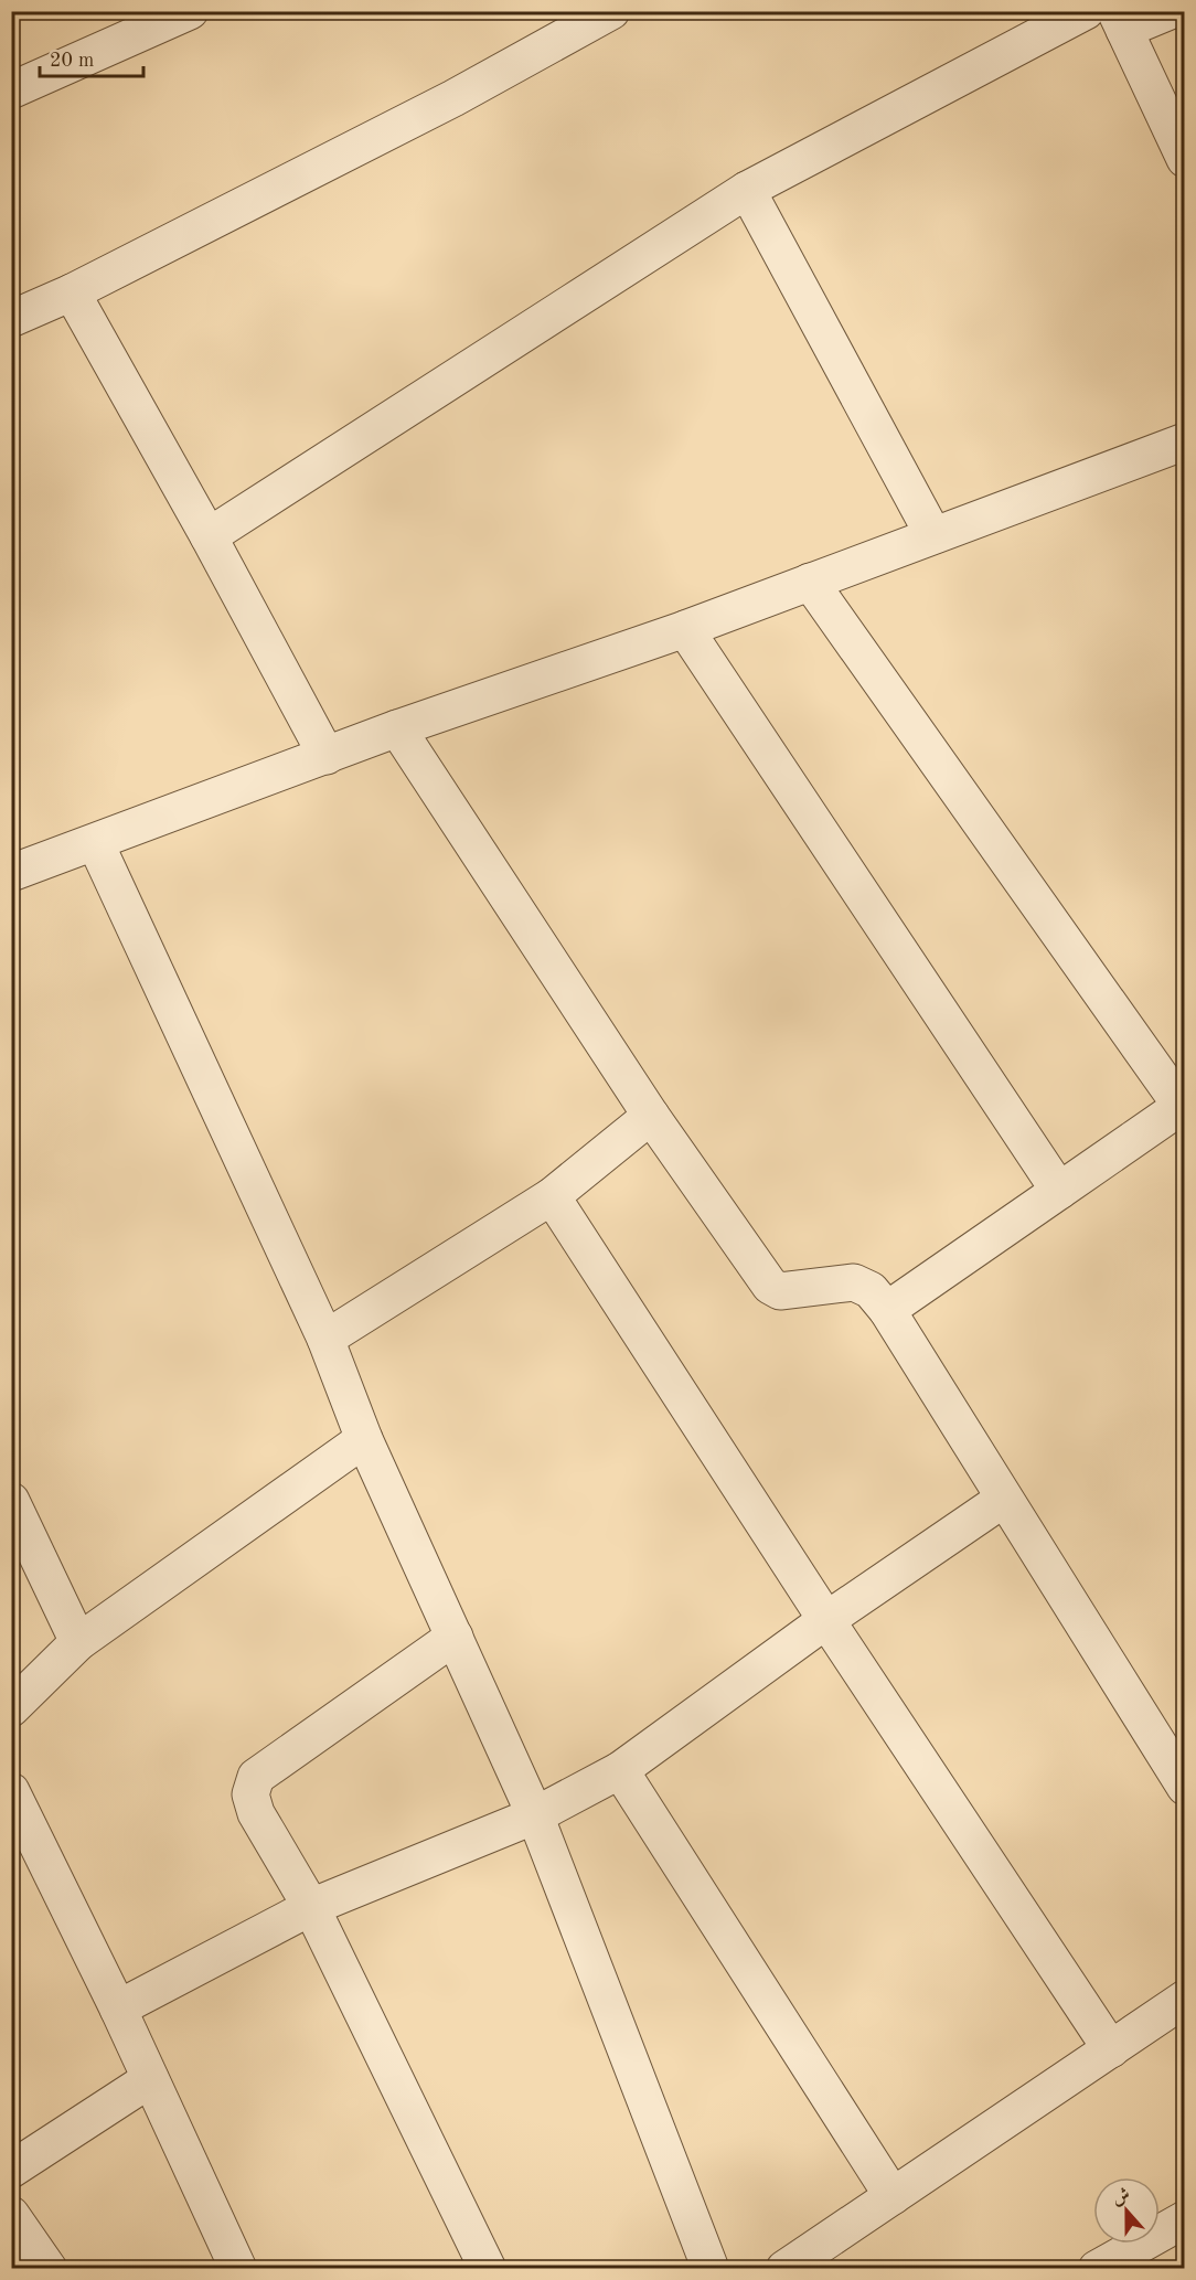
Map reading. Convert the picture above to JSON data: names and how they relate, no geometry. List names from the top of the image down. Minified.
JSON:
{"scale_bar":"20 m","north":"top"}
